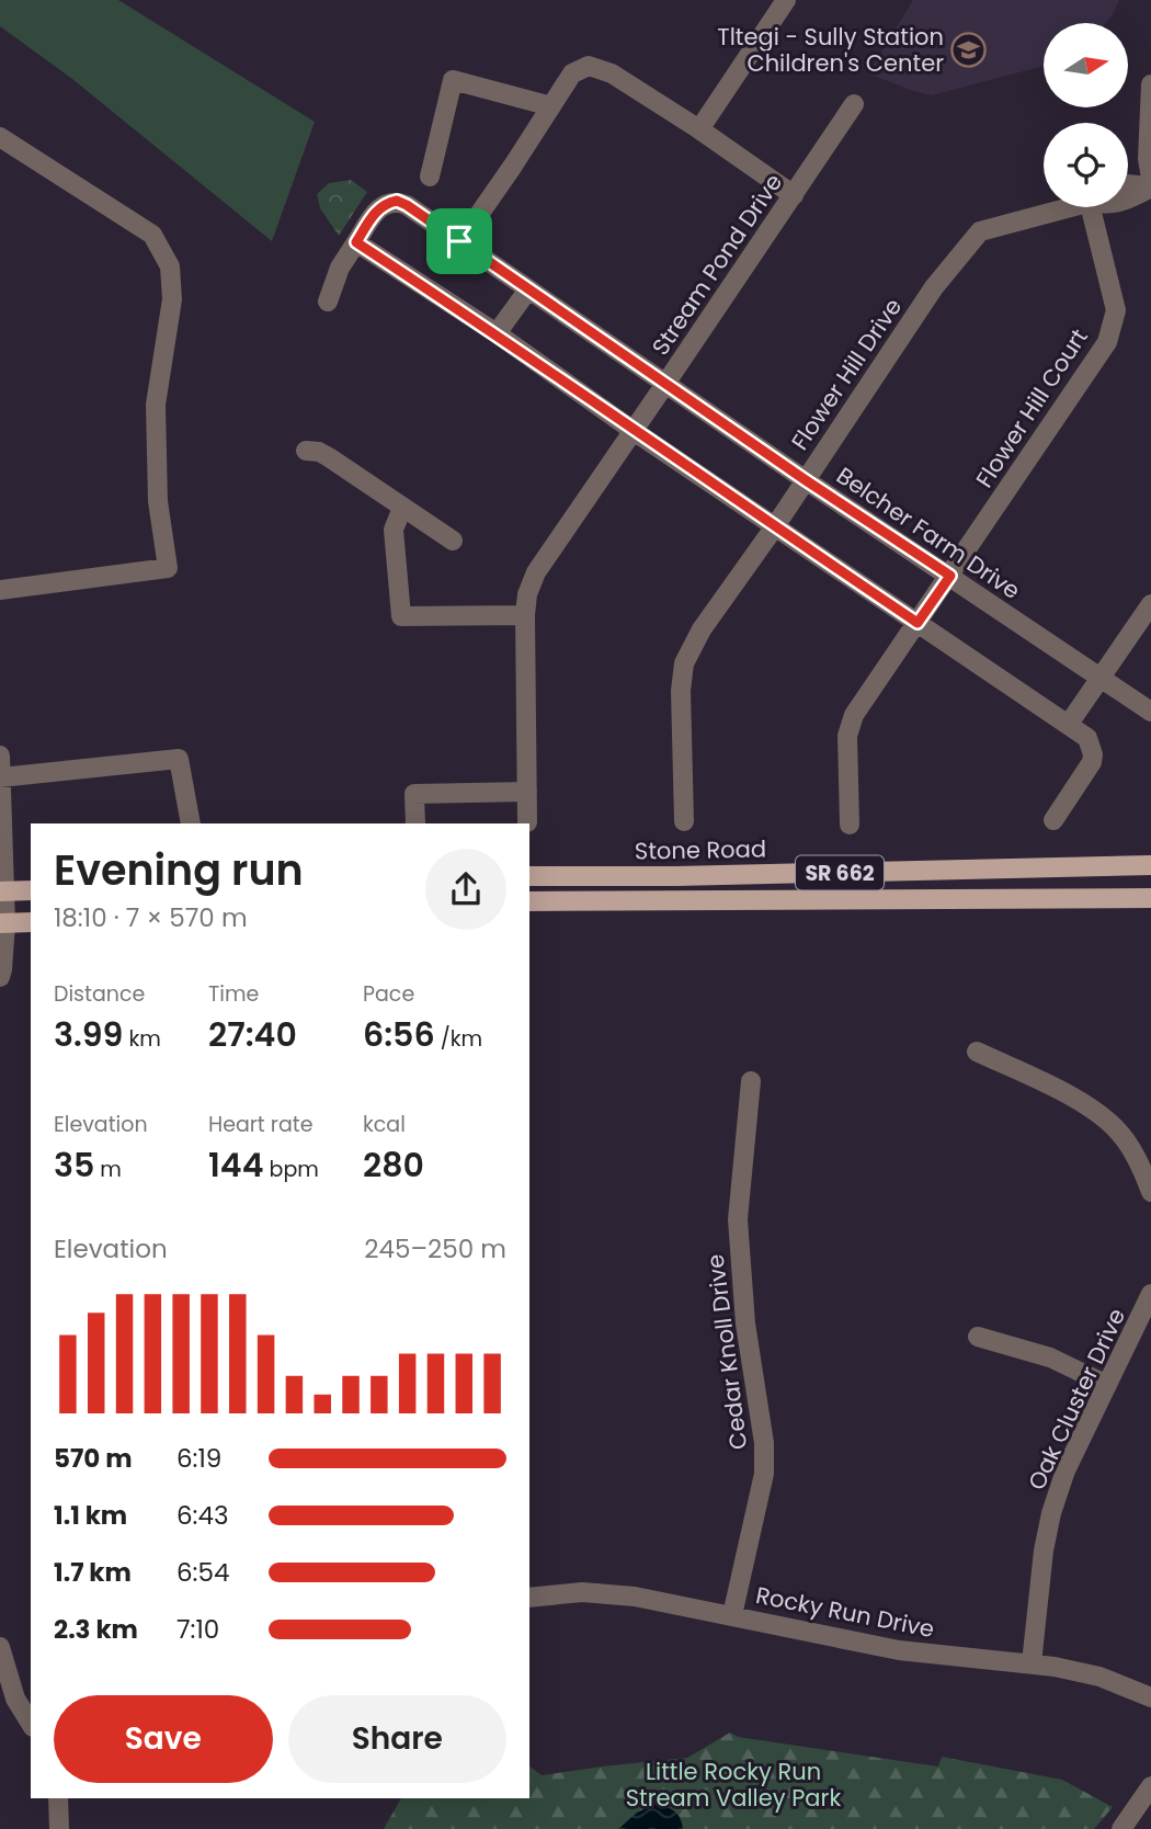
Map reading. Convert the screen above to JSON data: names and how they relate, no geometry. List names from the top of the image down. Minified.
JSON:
{"streets":{"main road":["Stone Road","SR 662"],"street":["Stream Pond Drive","Flower Hill Drive","Flower Hill Court","Belcher Farm Drive","Cedar Knoll Drive","Oak Cluster Drive","Rocky Run Drive"]},"crossings":[["Stream Pond Drive","Belcher Farm Drive"],["Flower Hill Drive","Belcher Farm Drive"],["Flower Hill Court","Belcher Farm Drive"],["Cedar Knoll Drive","Rocky Run Drive"],["Oak Cluster Drive","Rocky Run Drive"]],"parks":["Little Rocky Run Stream Valley Park"],"places":{"school or university":["Tltegi - Sully Station Children's Center"]},"north":"right","page":{"heading":["Evening run","18:10 · 7 × 570 m"],"stats":[["Distance","3.99 km"],["Time","27:40"],["Pace","6:56 /km"],["Elevation","35 m"],["Heart rate","144 bpm"],["kcal","280"]],"chart":["Elevation","245–250 m"],"list":[{"name":"570 m","note":"6:19"},{"name":"1.1 km","note":"6:43"},{"name":"1.7 km","note":"6:54"},{"name":"2.3 km","note":"7:10"}],"buttons":["Save","Share"]}}
